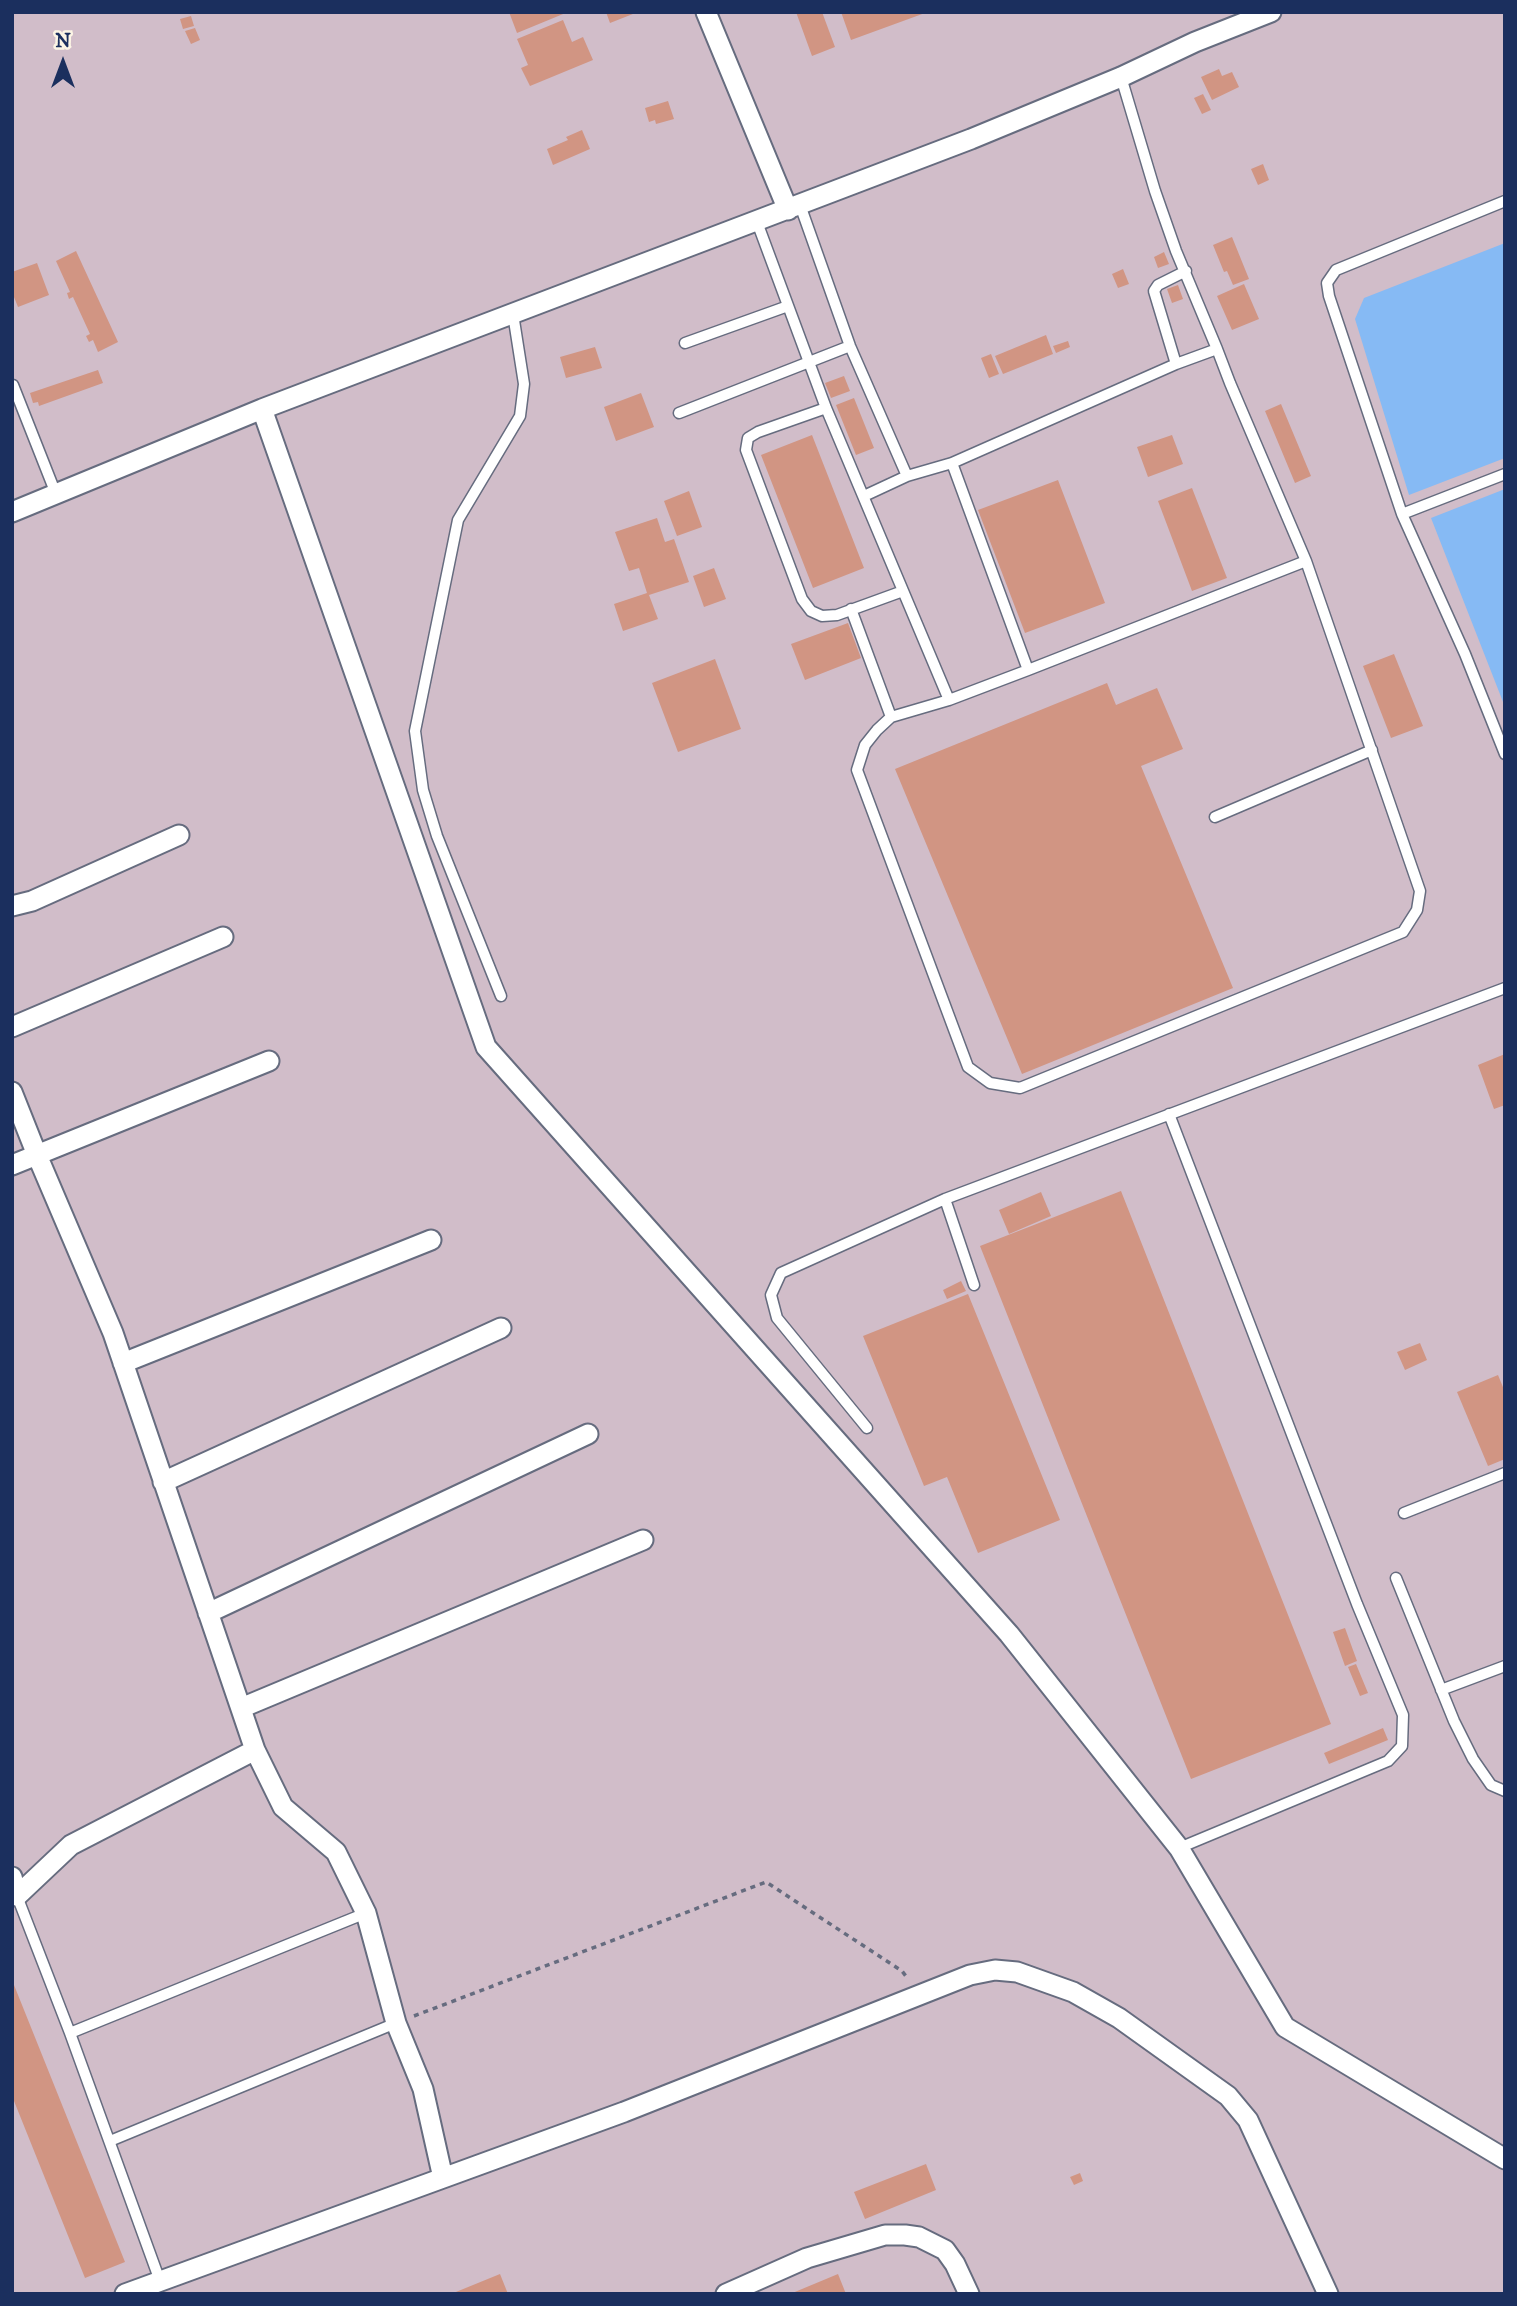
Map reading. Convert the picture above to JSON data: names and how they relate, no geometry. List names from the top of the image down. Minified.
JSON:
{"north":"top"}
